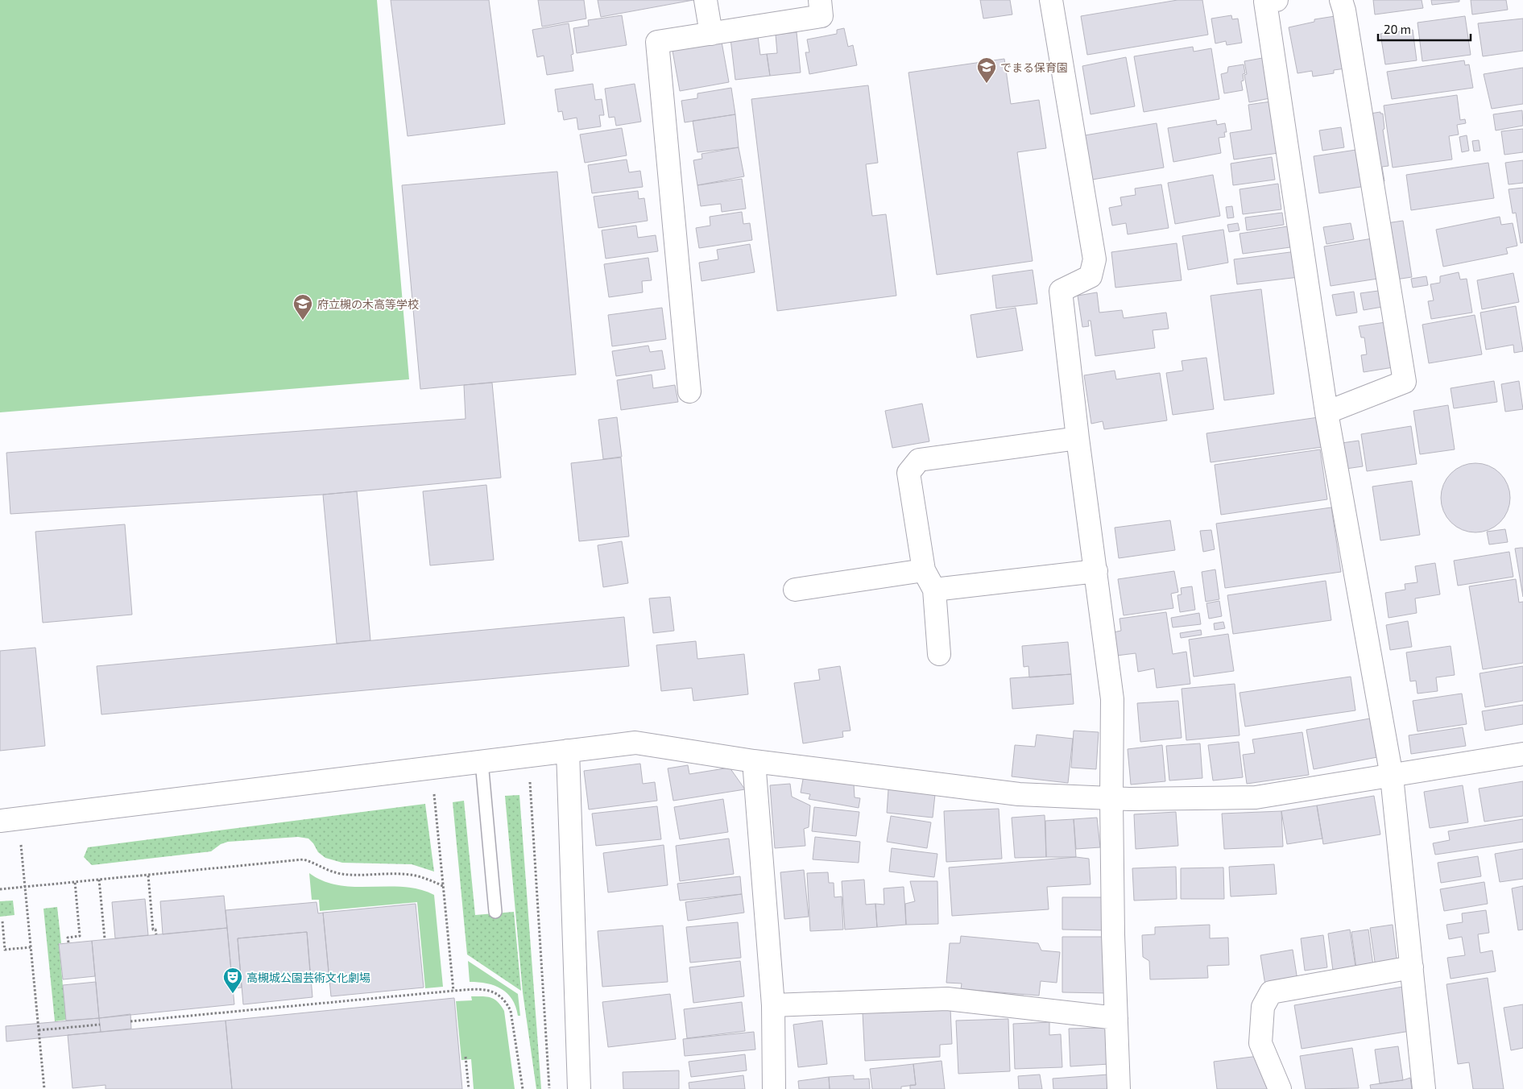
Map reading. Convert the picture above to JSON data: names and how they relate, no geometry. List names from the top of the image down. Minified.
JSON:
{"places":{"school or university":["でまる保育園","府立槻の木高等学校"],"theatre":["高槻城公園芸術文化劇場"]},"scale_bar":"20 m"}
